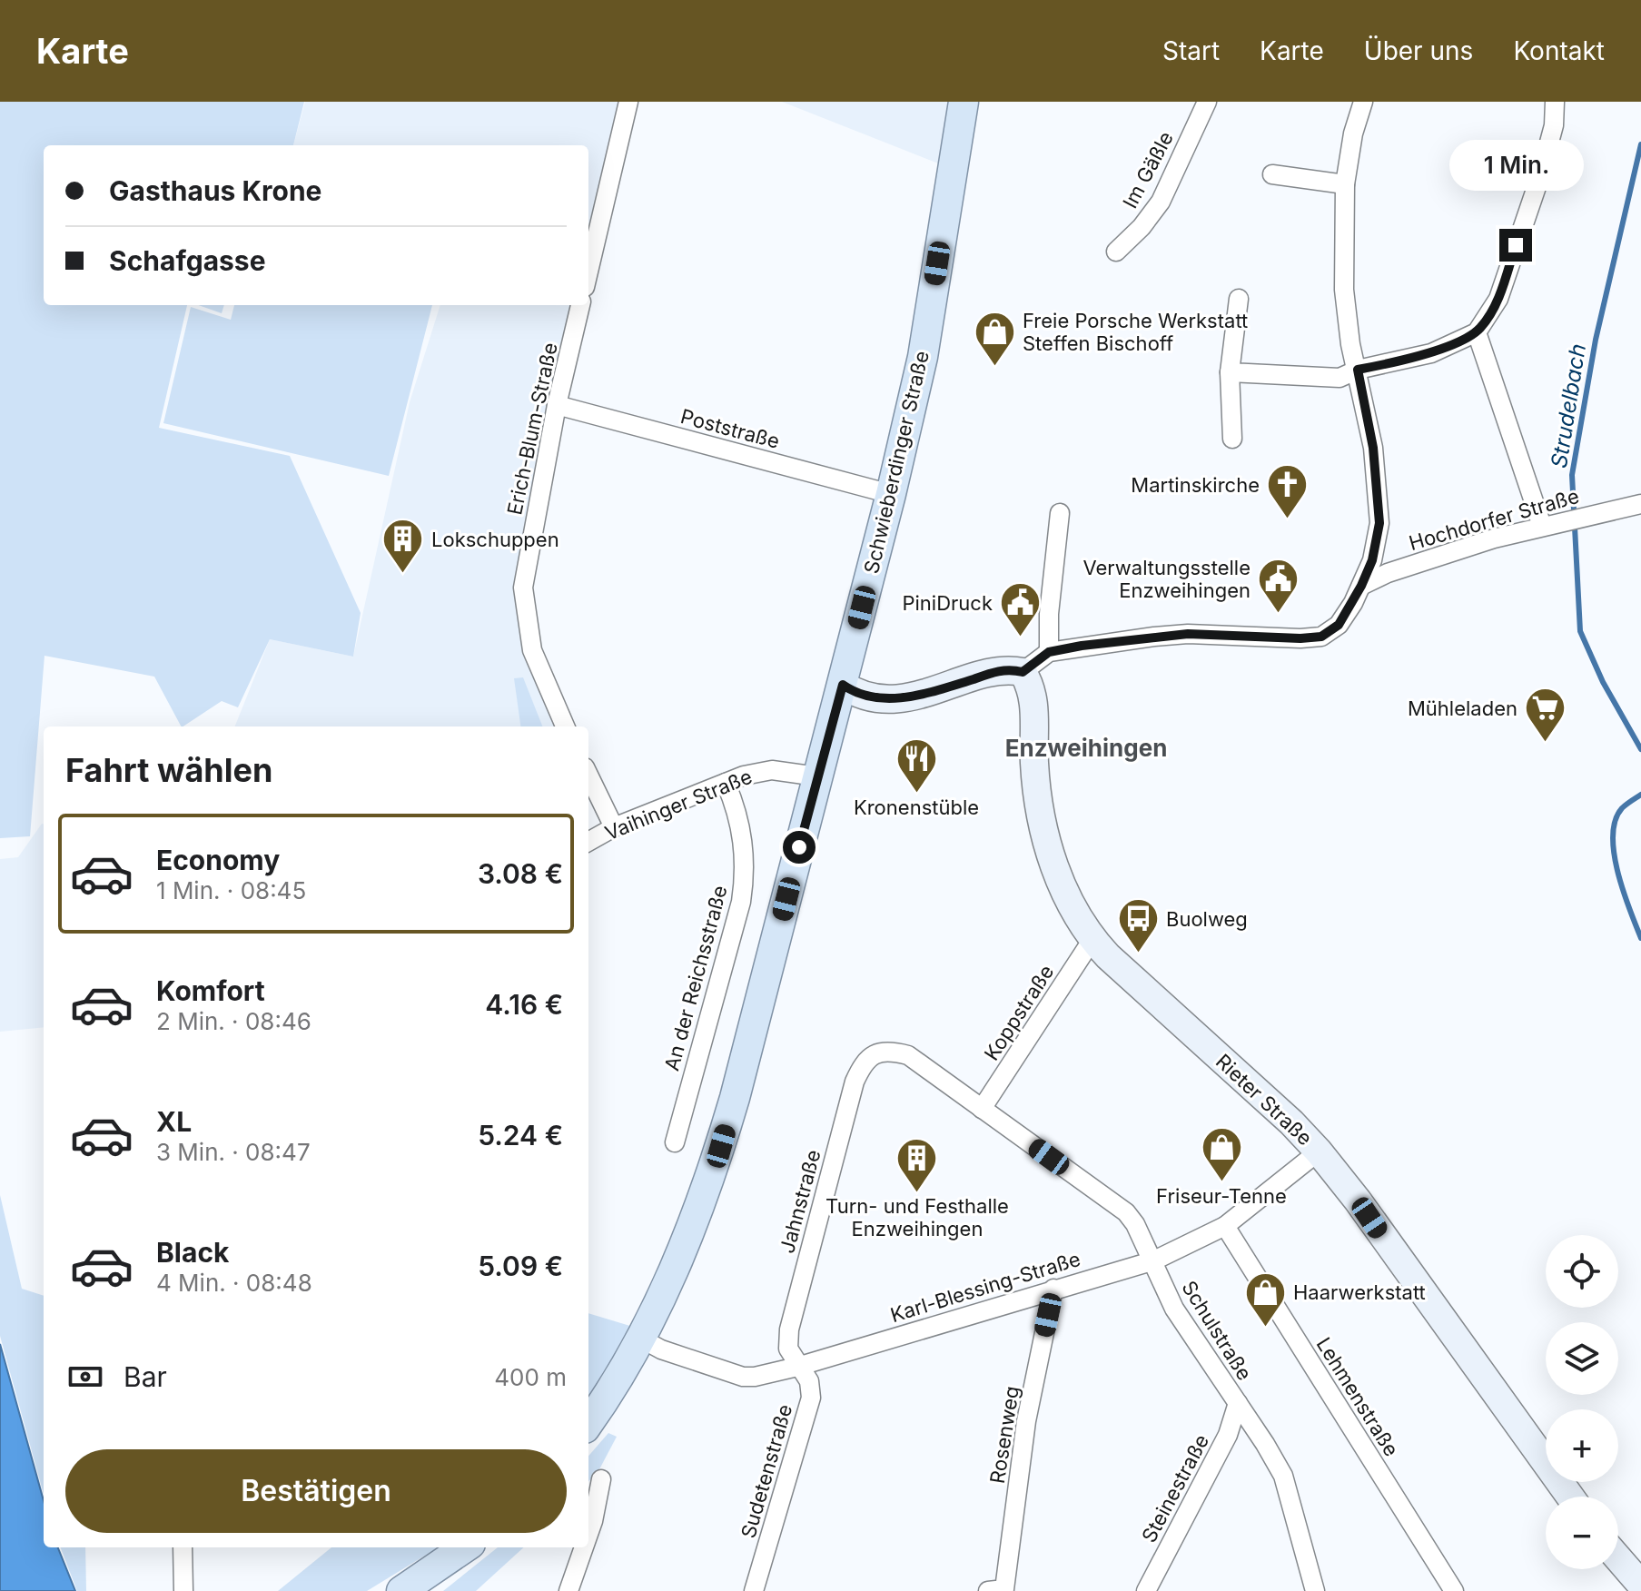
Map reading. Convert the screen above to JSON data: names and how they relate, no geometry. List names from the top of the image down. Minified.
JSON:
{"streets":{"main road":["Schwieberdinger Straße"],"street":["Im Gäßle","Erich-Blum-Straße","Poststraße","Hochdorfer Straße","Vaihinger Straße","An der Reichsstraße","Koppstraße","Rieter Straße","Jahnstraße","Karl-Blessing-Straße","Schulstraße","Lehmenstraße","Rosenweg","Sudetenstraße","Steinestraße"]},"crossings":[["Erich-Blum-Straße","Poststraße"],["Poststraße","Schwieberdinger Straße"],["Schwieberdinger Straße","Vaihinger Straße"],["Schwieberdinger Straße","Karl-Blessing-Straße"],["Vaihinger Straße","An der Reichsstraße"],["Koppstraße","Rieter Straße"],["Koppstraße","Schulstraße"],["Rieter Straße","Karl-Blessing-Straße"],["Jahnstraße","Karl-Blessing-Straße"],["Jahnstraße","Schulstraße"],["Jahnstraße","Sudetenstraße"],["Karl-Blessing-Straße","Schulstraße"],["Karl-Blessing-Straße","Lehmenstraße"],["Karl-Blessing-Straße","Rosenweg"],["Karl-Blessing-Straße","Sudetenstraße"],["Schulstraße","Steinestraße"]],"districts":["Enzweihingen"],"water":["Strudelbach"],"places":{"shop":["Freie Porsche Werkstatt Steffen Bischoff","Friseur-Tenne","Haarwerkstatt"],"church":["Martinskirche"],"building":["Lokschuppen","Turn- und Festhalle Enzweihingen"],"public building":["Verwaltungsstelle Enzweihingen","PiniDruck"],"supermarket":["Mühleladen"],"restaurant":["Kronenstüble"],"bus stop":["Buolweg"]},"page":{"header":"Karte","nav":["Start","Karte","Über uns","Kontakt"],"bubble":"1 Min.","banner":["Gasthaus Krone","Schafgasse"],"heading":"Fahrt wählen","list":[{"name":"Economy","note":"1 Min. · 08:45","value":"3.08 €"},{"name":"Komfort","note":"2 Min. · 08:46","value":"4.16 €"},{"name":"XL","note":"3 Min. · 08:47","value":"5.24 €"},{"name":"Black","note":"4 Min. · 08:48","value":"5.09 €"}],"map_buttons":["+","−"],"pay":["Bar","400 m"],"buttons":"Bestätigen"}}
